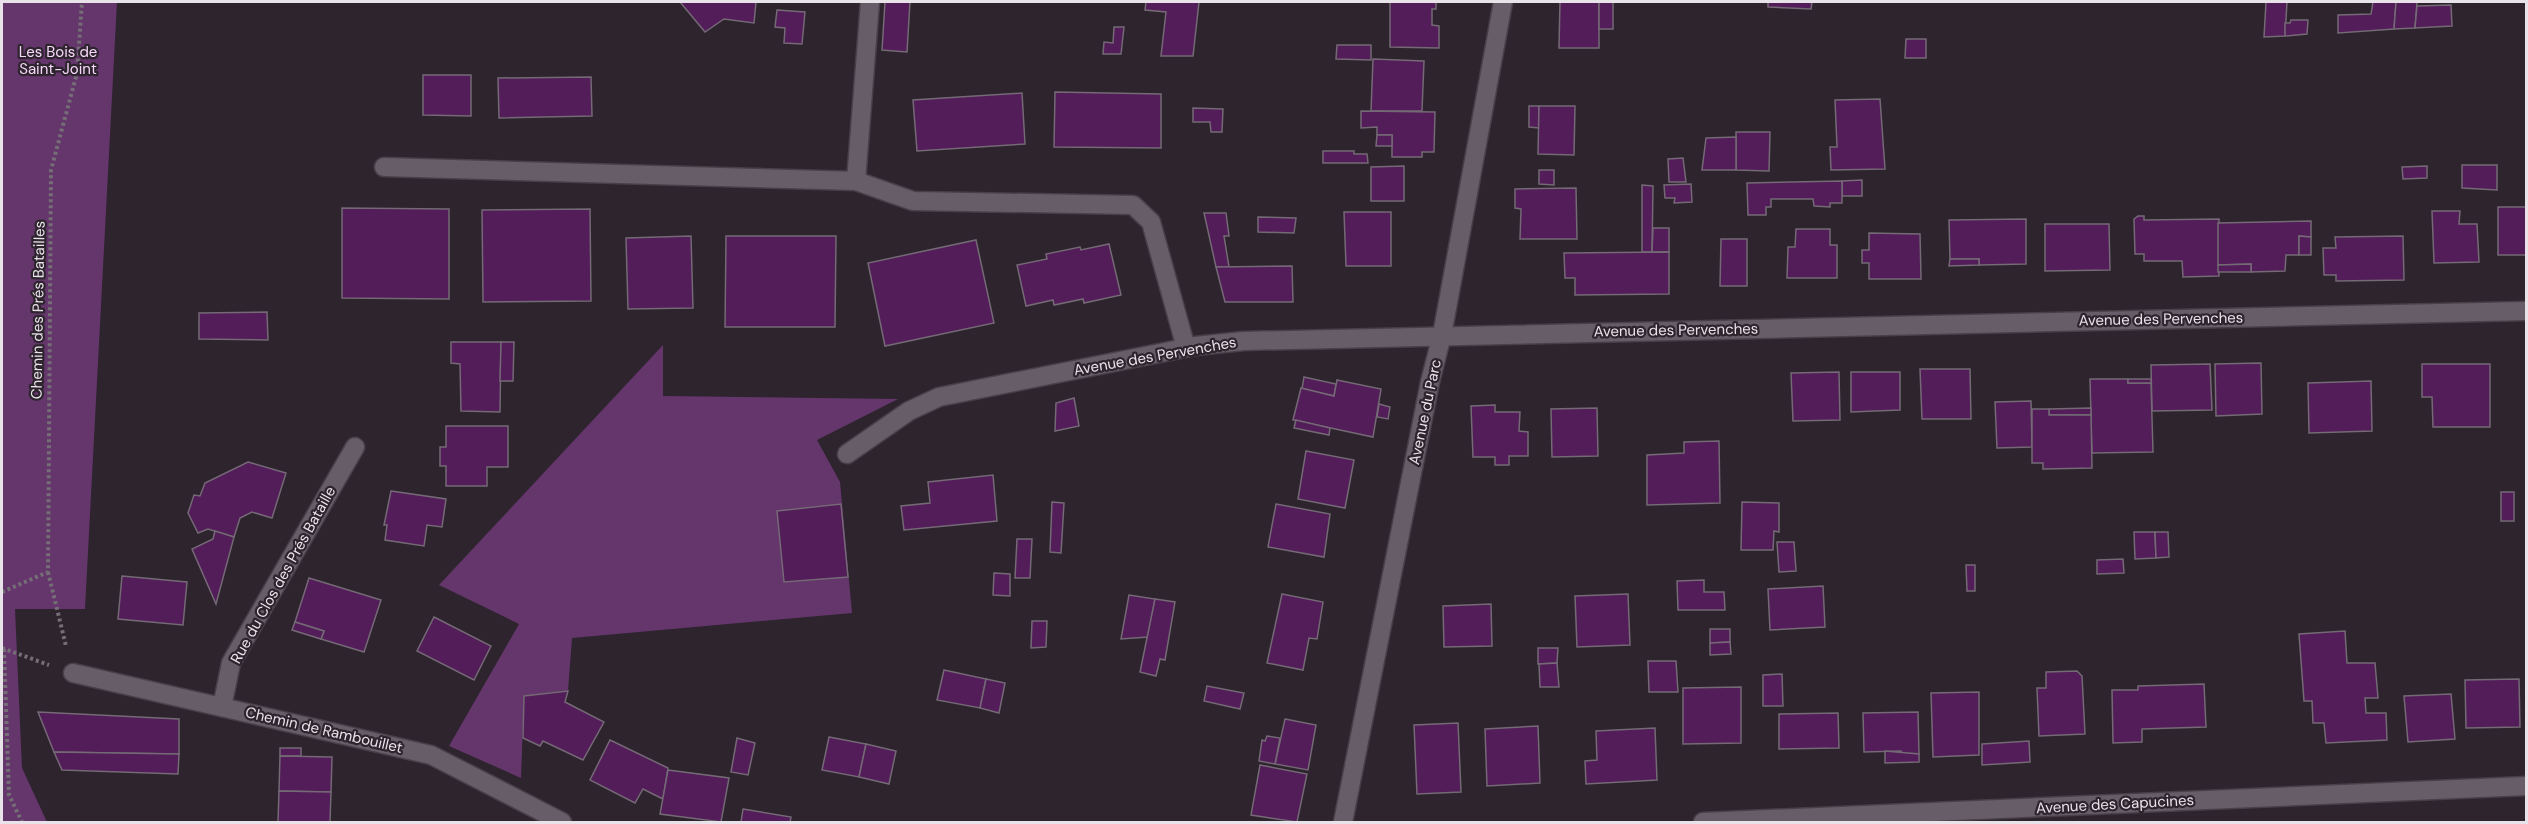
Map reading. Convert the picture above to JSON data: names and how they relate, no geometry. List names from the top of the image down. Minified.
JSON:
{"streets":{"street":["Avenue des Pervenches","Avenue du Parc","Rue du Clos des Prés Bataille","Chemin de Rambouillet","Avenue des Capucines"],"path":["Chemin des Prés Batailles"]},"crossings":[["Chemin des Prés Batailles","Chemin de Rambouillet"],["Avenue des Pervenches","Avenue du Parc"],["Rue du Clos des Prés Bataille","Chemin de Rambouillet"]],"parks":["Les Bois de Saint-Joint"]}
